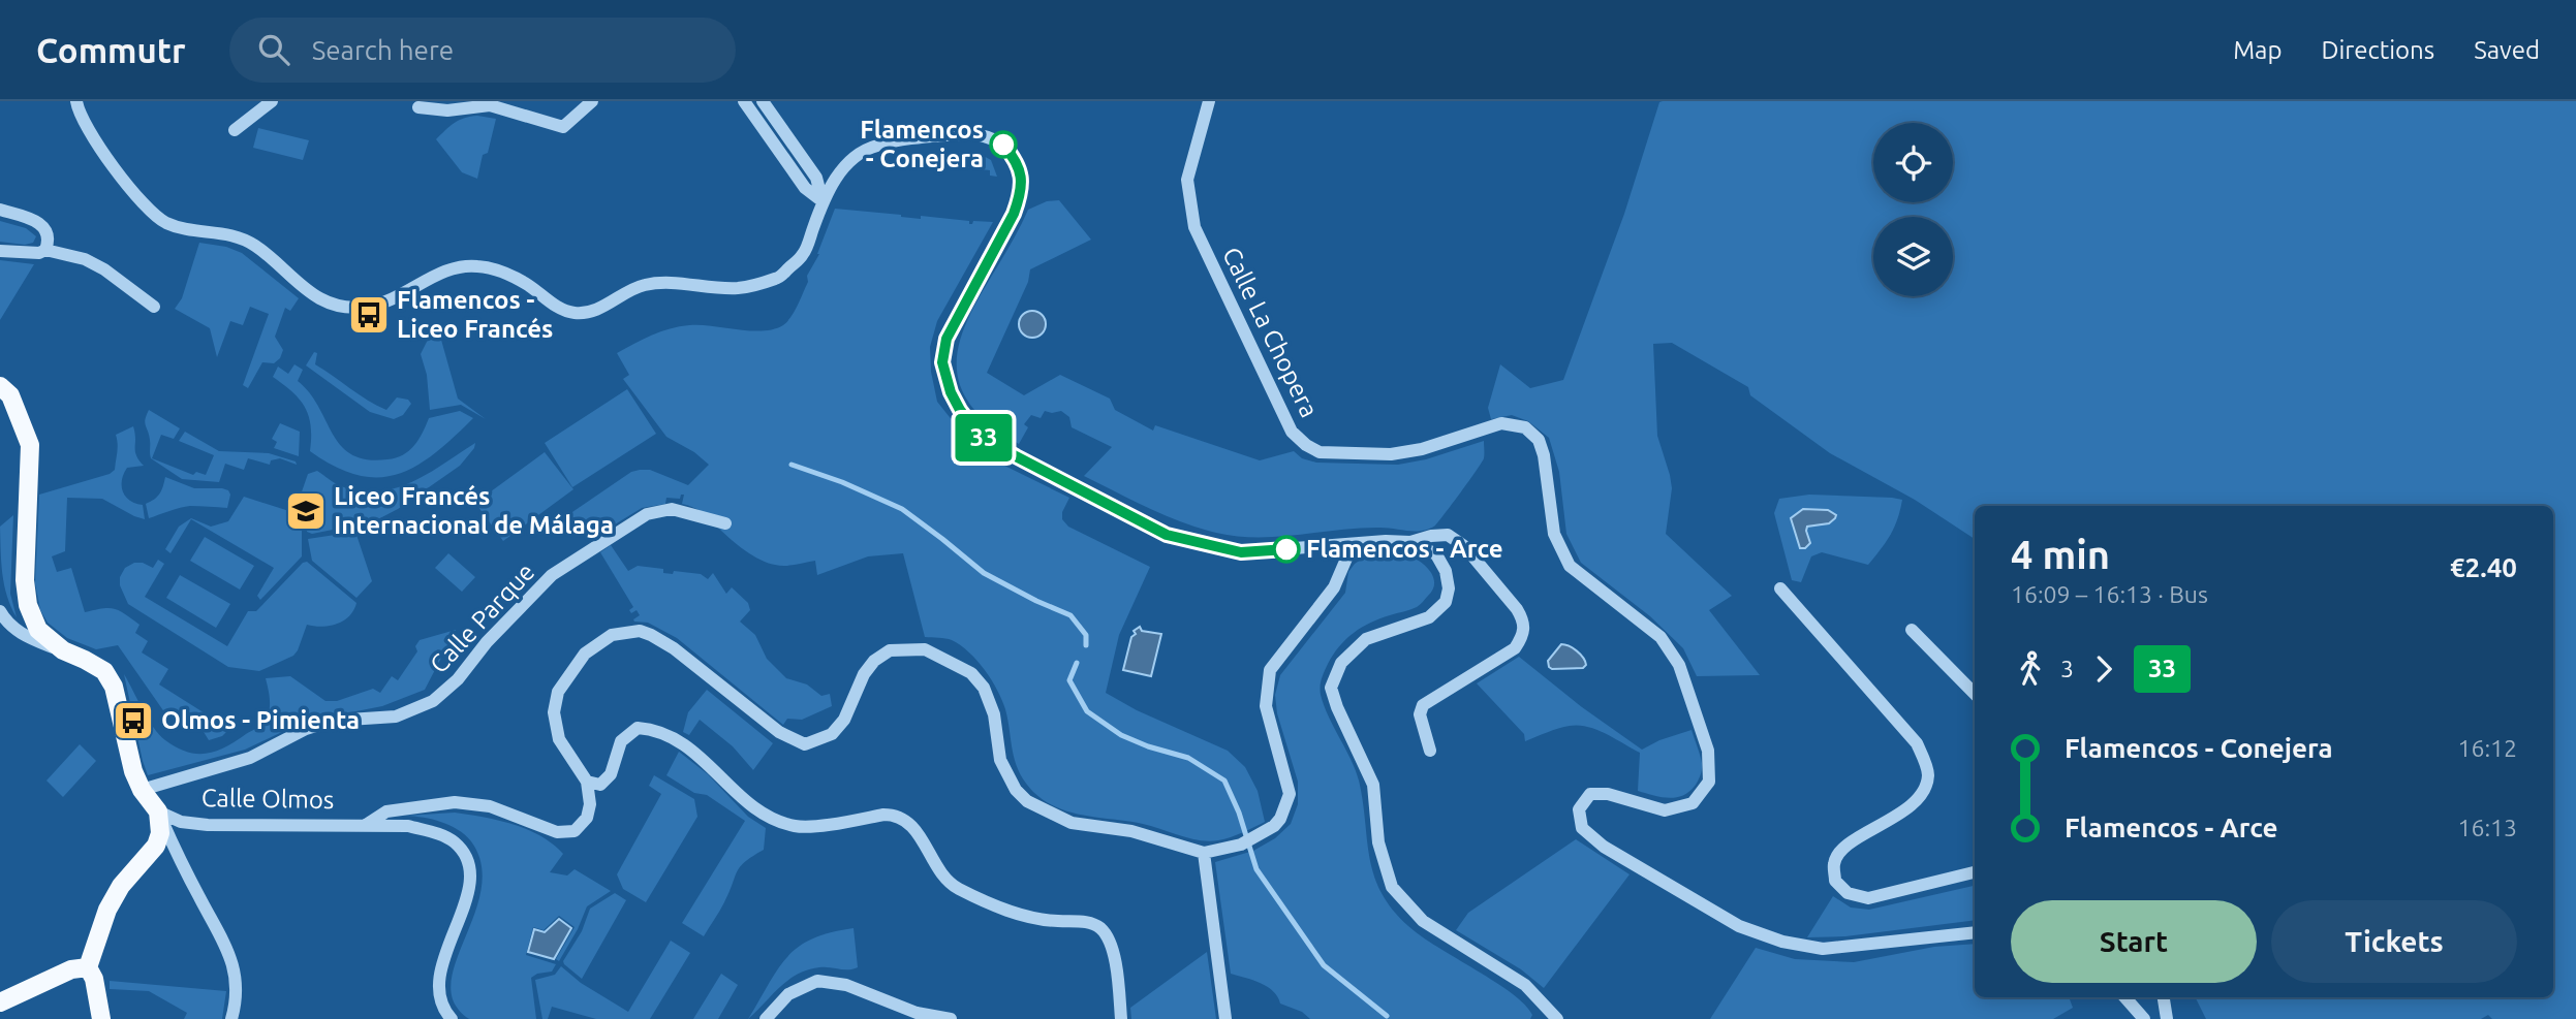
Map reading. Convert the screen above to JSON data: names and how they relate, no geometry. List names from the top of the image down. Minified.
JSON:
{"streets":{"street":["Calle La Chopera","Calle Parque","Calle Olmos"]},"places":{"other":["Flamencos - Conejera","Flamencos - Arce"],"bus stop":["Flamencos - Liceo Francés","Olmos - Pimienta"],"school or university":["Liceo Francés Internacional de Málaga"]},"lines":["bus line 33"],"page":{"header":"Commutr","search":"Search here","nav":["Map","Directions","Saved"],"on_map":"33","heading":["4 min","16:09 – 16:13 · Bus","€2.40"],"legs":["3","33"],"list":[{"name":"Flamencos - Conejera","value":"16:12"},{"name":"Flamencos - Arce","value":"16:13"}],"buttons":["Start","Tickets"]}}
